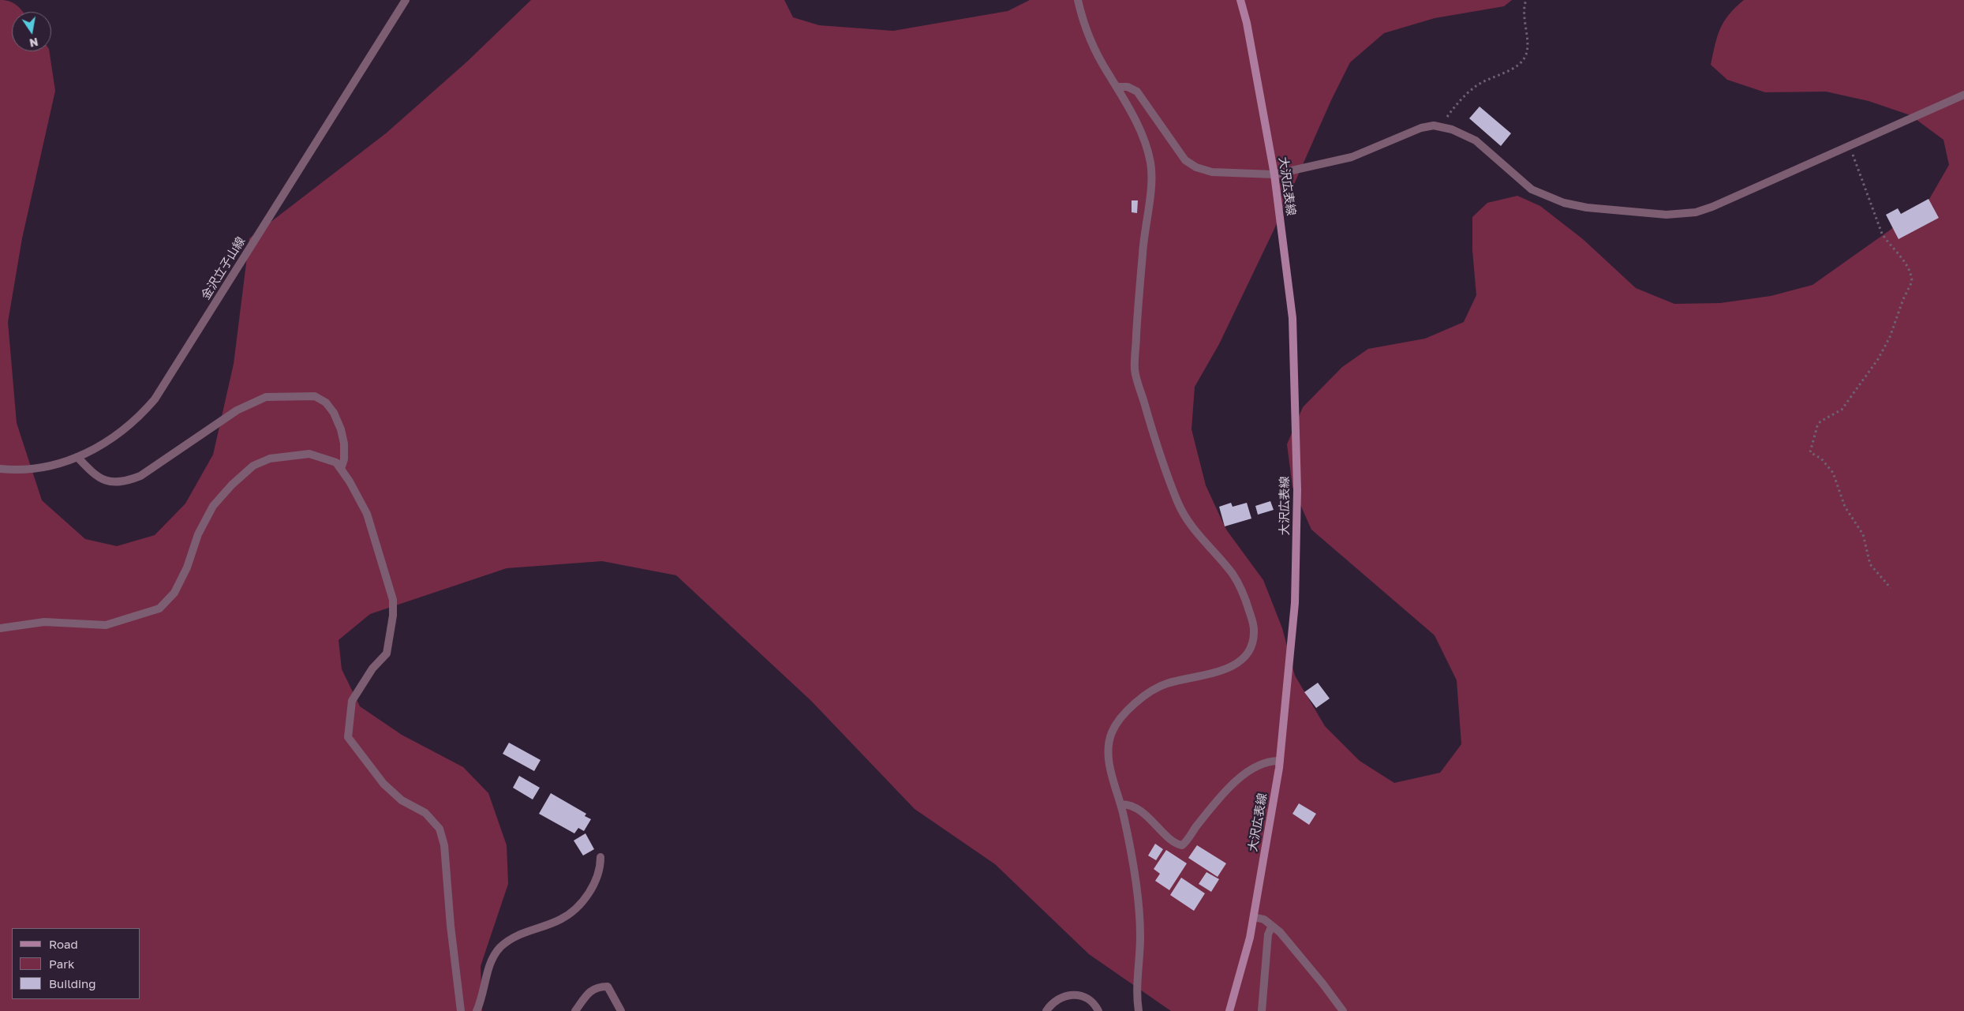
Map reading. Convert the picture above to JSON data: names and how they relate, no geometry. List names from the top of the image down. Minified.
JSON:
{"streets":{"main road":["大沢広表線"],"street":["金沢立子山線"]},"legend":["Road","Park","Building"],"north":"bottom"}
